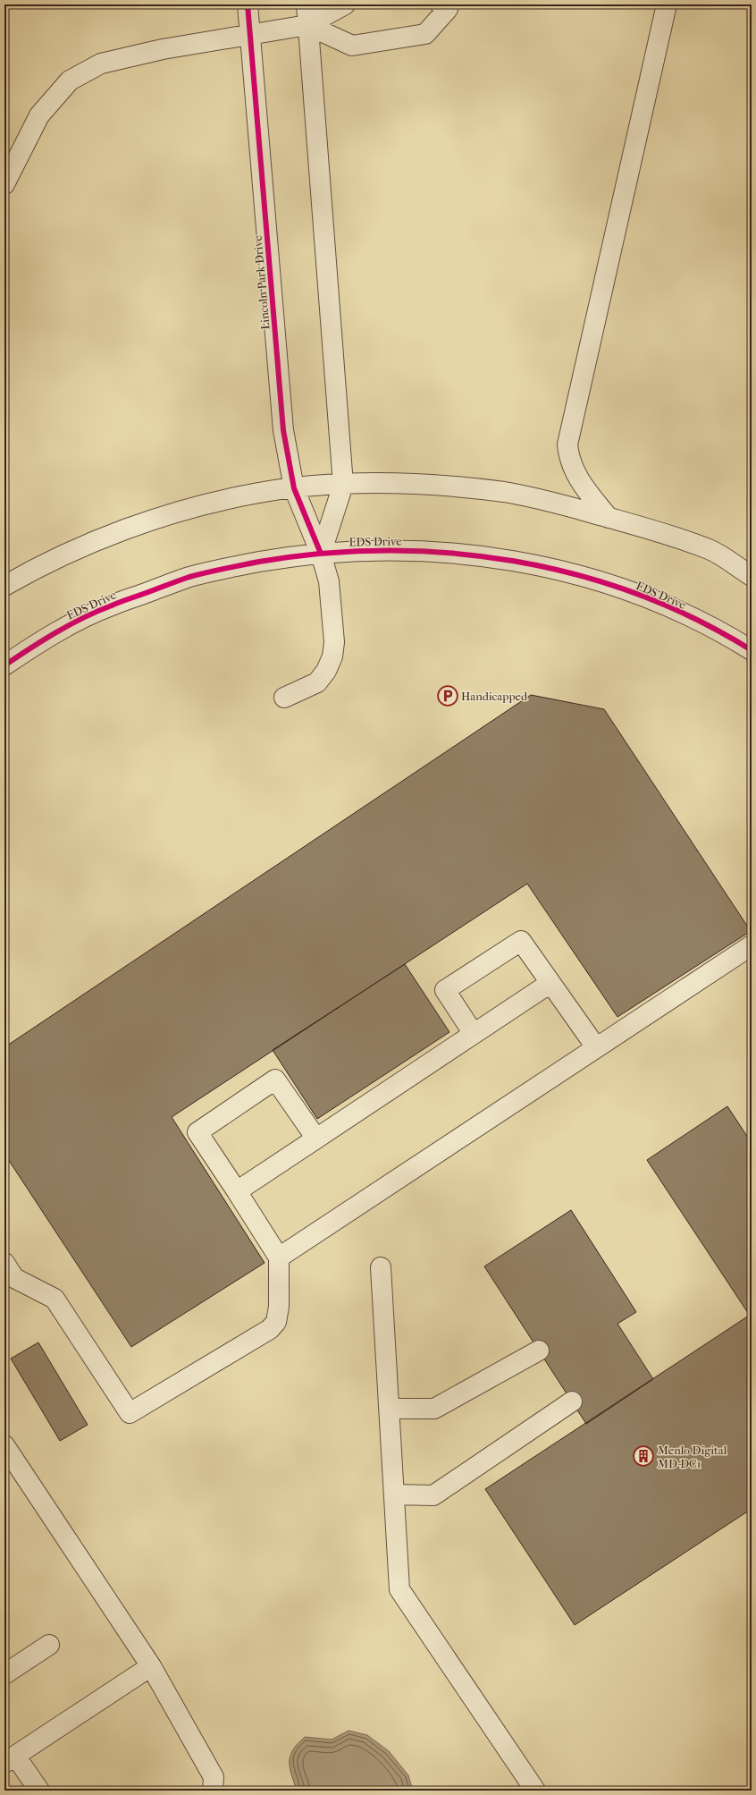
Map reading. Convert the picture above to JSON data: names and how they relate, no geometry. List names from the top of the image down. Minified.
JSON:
{"streets":{"street":["Lincoln Park Drive","EDS Drive"]},"crossings":[["Lincoln Park Drive","EDS Drive"]],"places":{"parking":["Handicapped"],"building":["Menlo Digital MD-DC1"]}}
